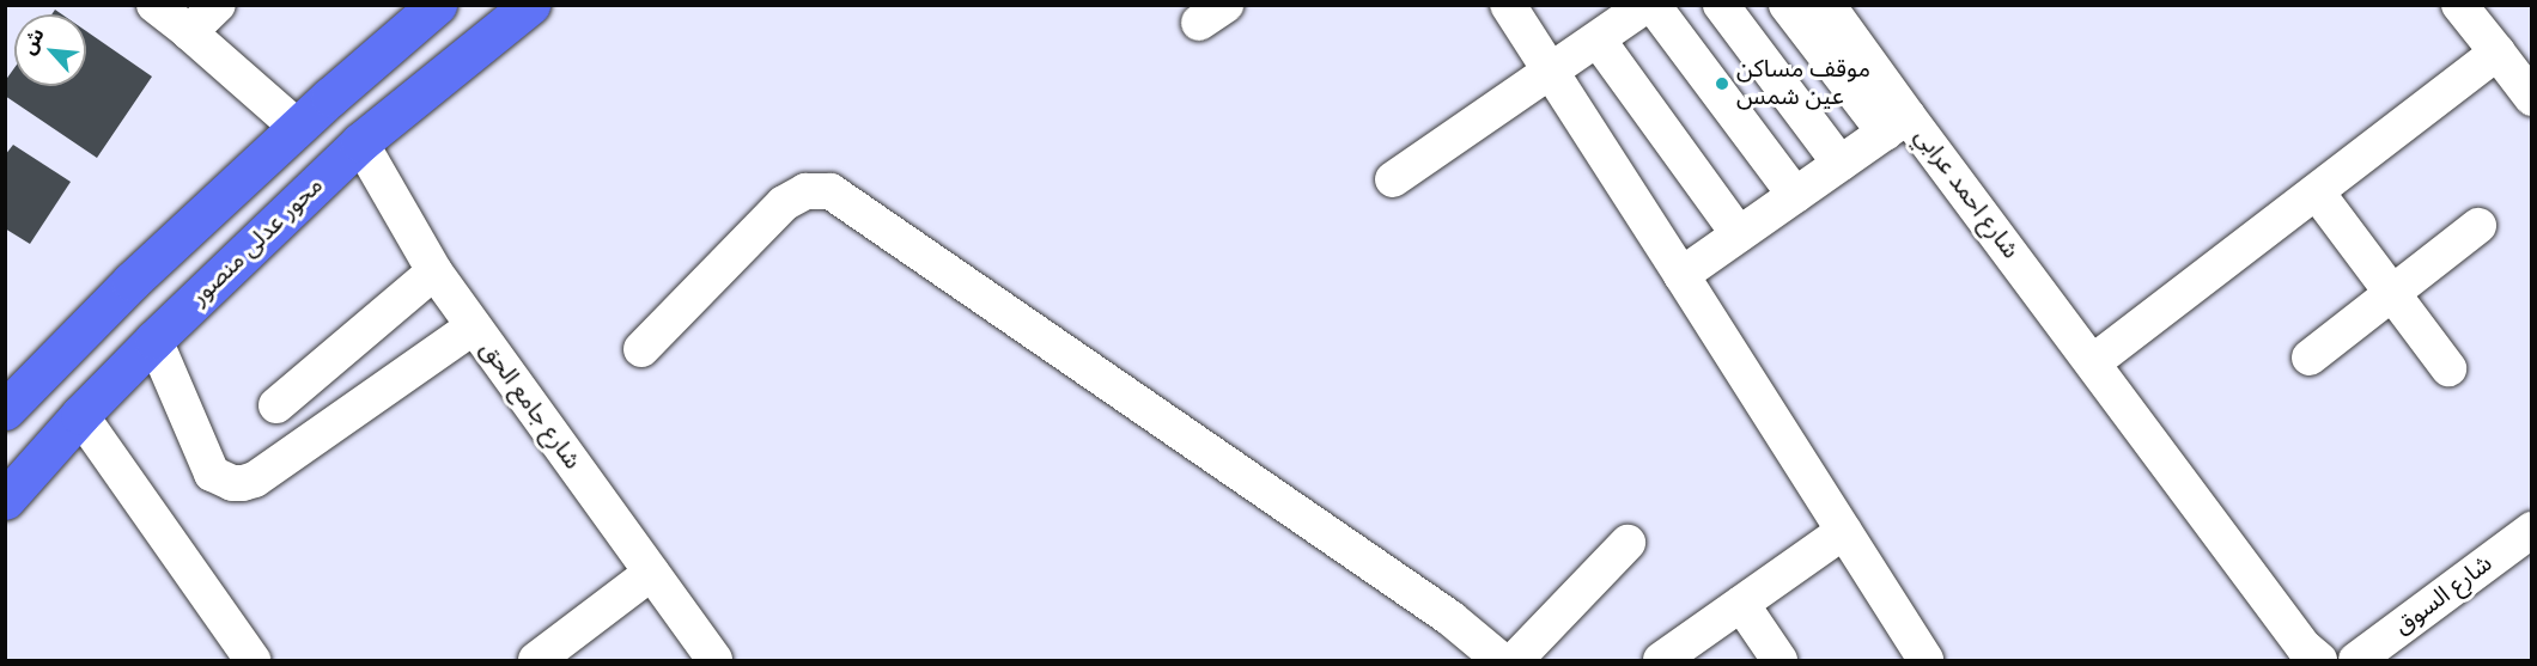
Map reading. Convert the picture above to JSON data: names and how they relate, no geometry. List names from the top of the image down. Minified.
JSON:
{"streets":{"main road":["محور عدلى منصور"],"street":["شارع احمد عرابي","شارع جامع الحق","شارع السوق"]},"crossings":[["محور عدلى منصور","شارع جامع الحق"]],"places":["موقف مساكن عين شمس"],"north":"top left"}
